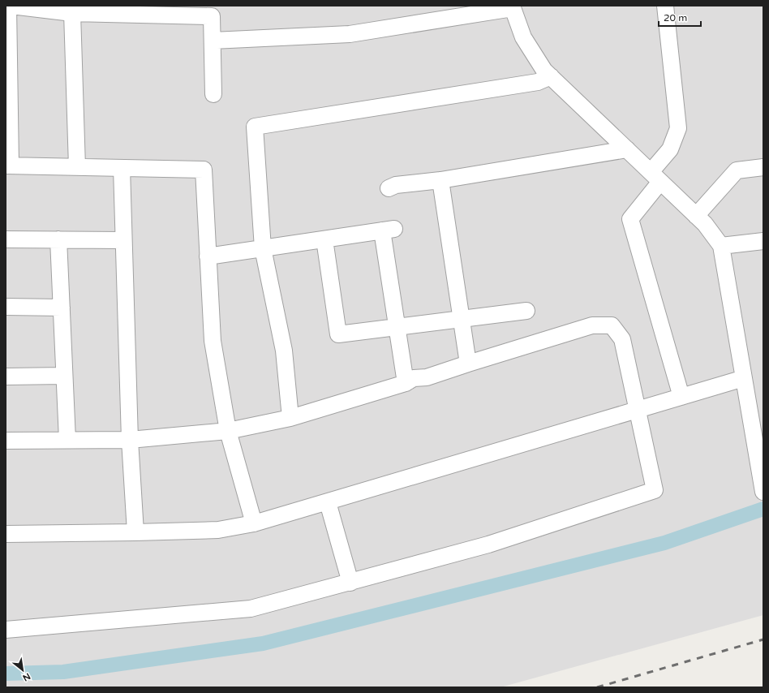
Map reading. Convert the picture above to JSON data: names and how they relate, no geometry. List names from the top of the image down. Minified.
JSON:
{"scale_bar":"20 m","north":"bottom right"}
